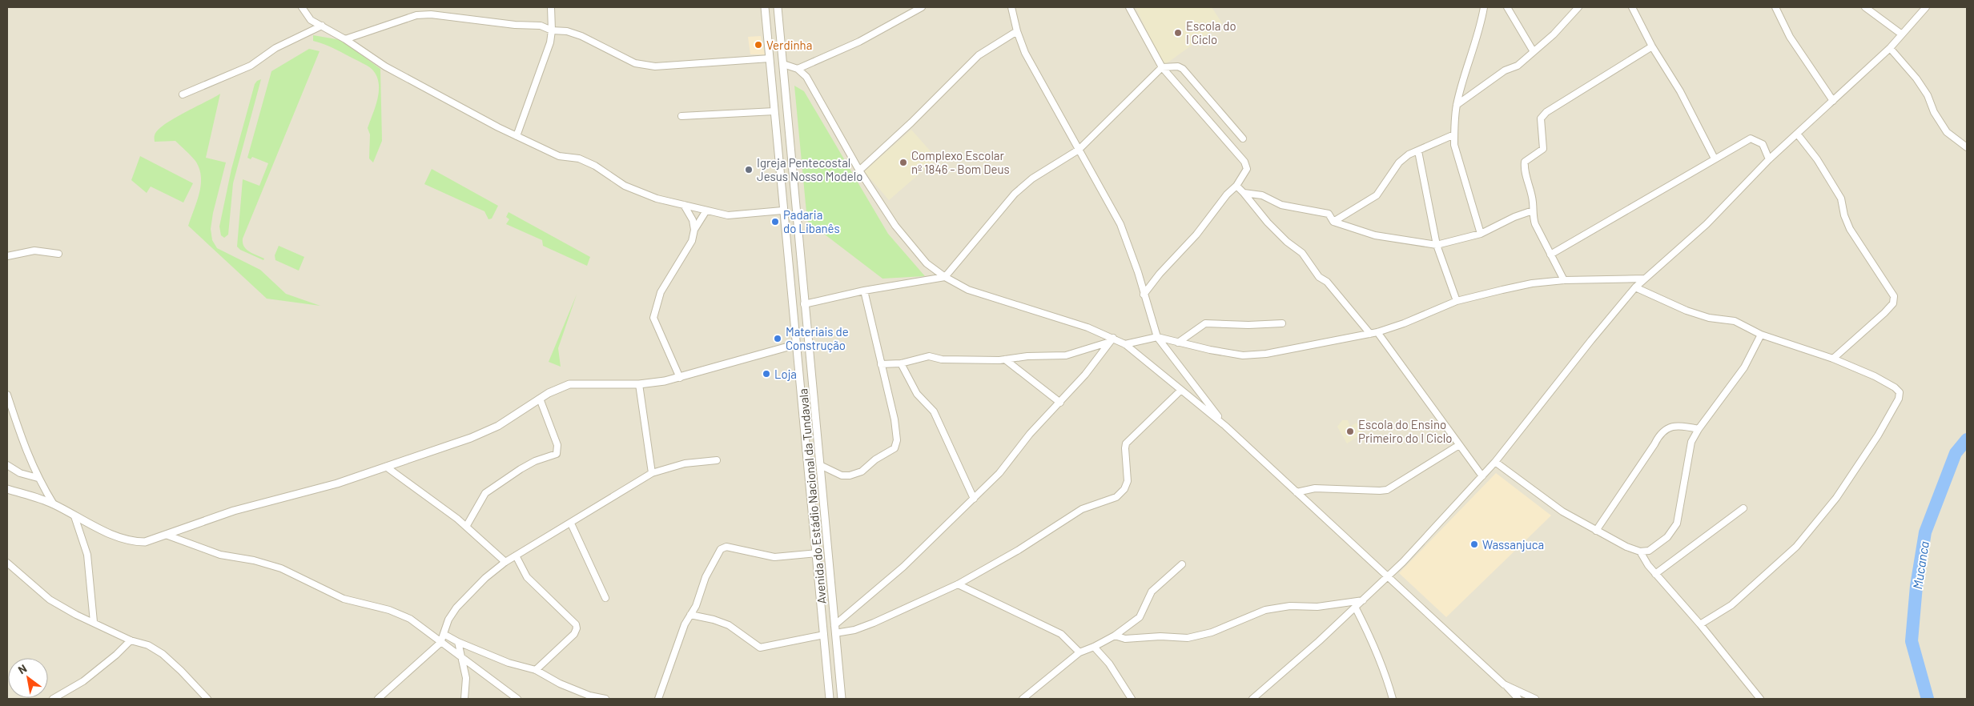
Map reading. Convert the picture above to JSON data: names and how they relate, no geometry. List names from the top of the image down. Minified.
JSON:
{"streets":{"street":["Avenida do Estádio Nacional da Tundavala"]},"water":["Mucanca"],"places":["Escola do I Ciclo","Verdinha","Complexo Escolar nº 1846 - Bom Deus","Igreja Pentecostal Jesus Nosso Modelo","Padaria do Libanês","Materiais de Construção","Loja","Escola do Ensino Primeiro do I Ciclo","Wassanjuca"],"north":"top left"}
